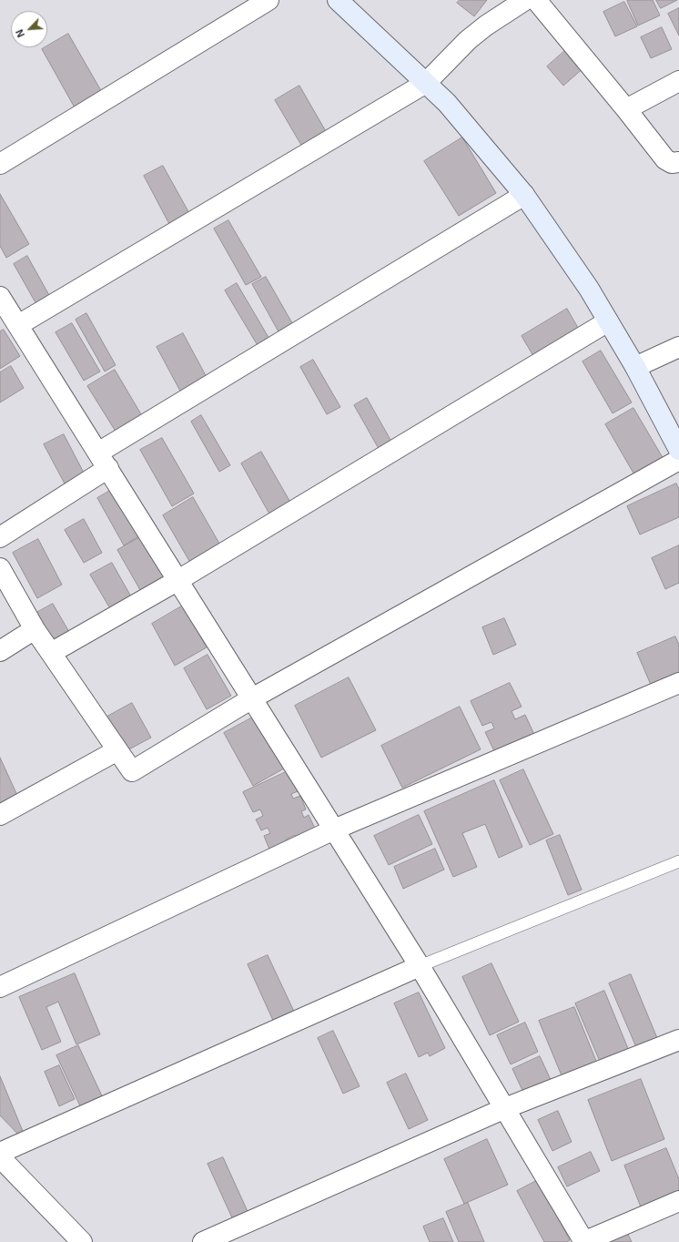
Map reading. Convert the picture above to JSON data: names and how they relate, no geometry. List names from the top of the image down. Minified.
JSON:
{"north":"bottom left"}
